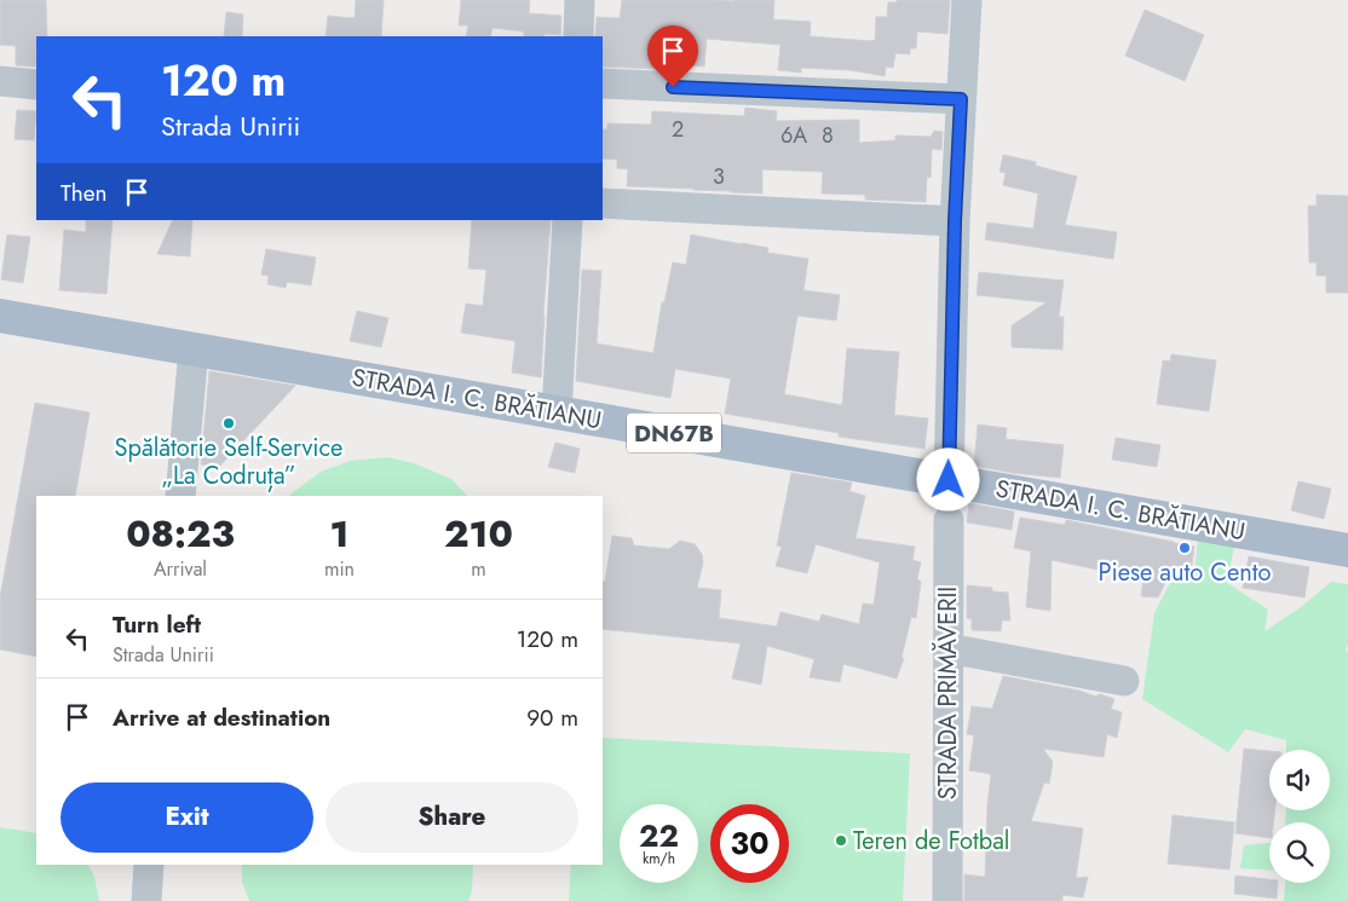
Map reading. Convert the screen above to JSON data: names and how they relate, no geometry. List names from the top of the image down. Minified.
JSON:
{"streets":{"main road":["STRADA I. C. BRĂTIANU","DN67B"],"street":["STRADA PRIMĂVERII"]},"places":["Spălătorie Self-Service „La Codruța”","Piese auto Cento","Teren de Fotbal"],"house_numbers":["2","6A","8","3"],"page":{"turn":["120 m","Strada Unirii"],"then":"Then","eta":["08:23","Arrival","1","min","210","m"],"list":[{"name":"Turn left","note":"Strada Unirii","value":"120 m"},{"name":"Arrive at destination","value":"90 m"}],"buttons":["Exit","Share"],"speed":"22 km/h","limit":"30"}}
